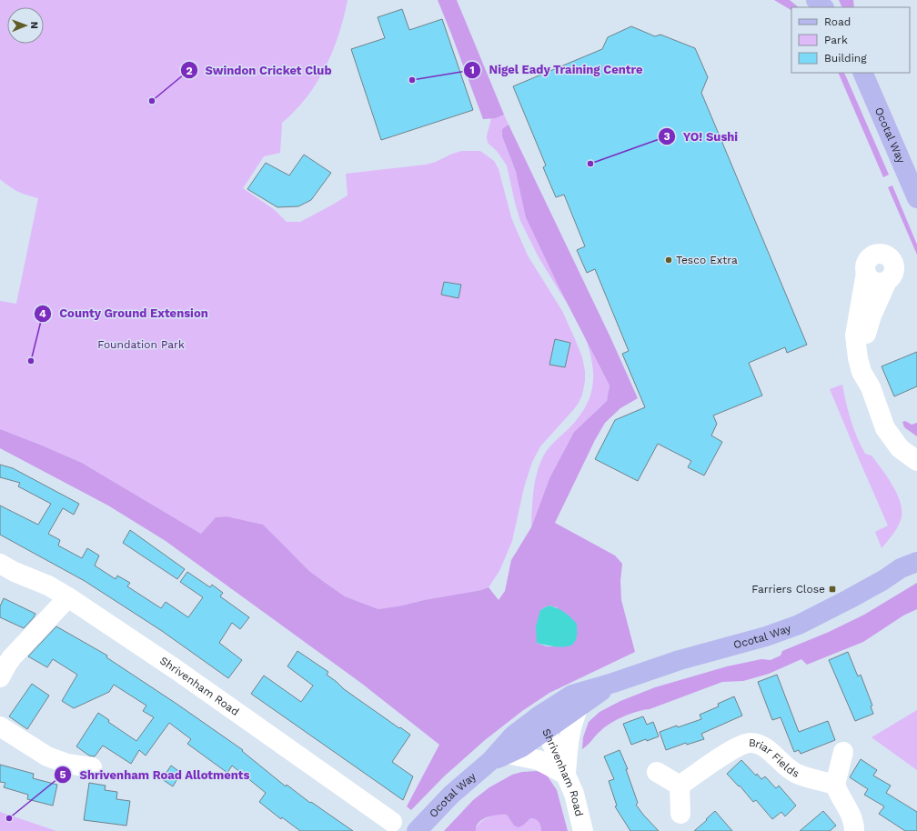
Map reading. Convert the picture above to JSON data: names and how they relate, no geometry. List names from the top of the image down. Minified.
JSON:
{"streets":{"main road":["Ocotal Way"],"street":["Shrivenham Road","Briar Fields"]},"crossings":[["Ocotal Way","Shrivenham Road"]],"parks":["Foundation Park"],"places":{"other":["Nigel Eady Training Centre","Swindon Cricket Club","YO! Sushi","Tesco Extra","County Ground Extension","Shrivenham Road Allotments"],"transit":["Farriers Close"]},"legend":["Road","Park","Building"],"north":"right"}
